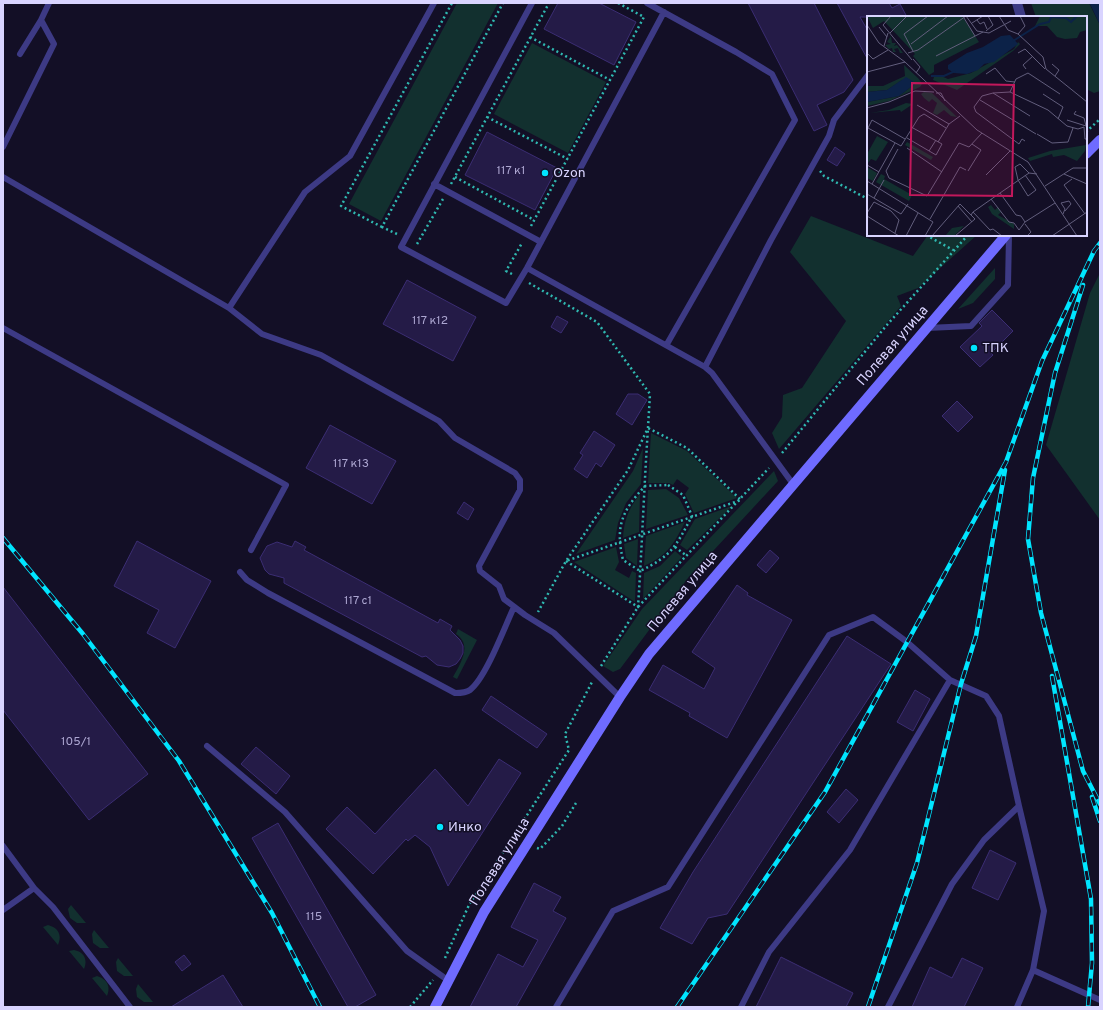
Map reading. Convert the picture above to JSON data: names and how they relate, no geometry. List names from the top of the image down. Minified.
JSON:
{"streets":{"street":["Полевая улица"]},"places":["Ozon","ТПК","Инко"],"house_numbers":["117 к1","117 к12","117 к13","117 с1","105/1","115"]}
